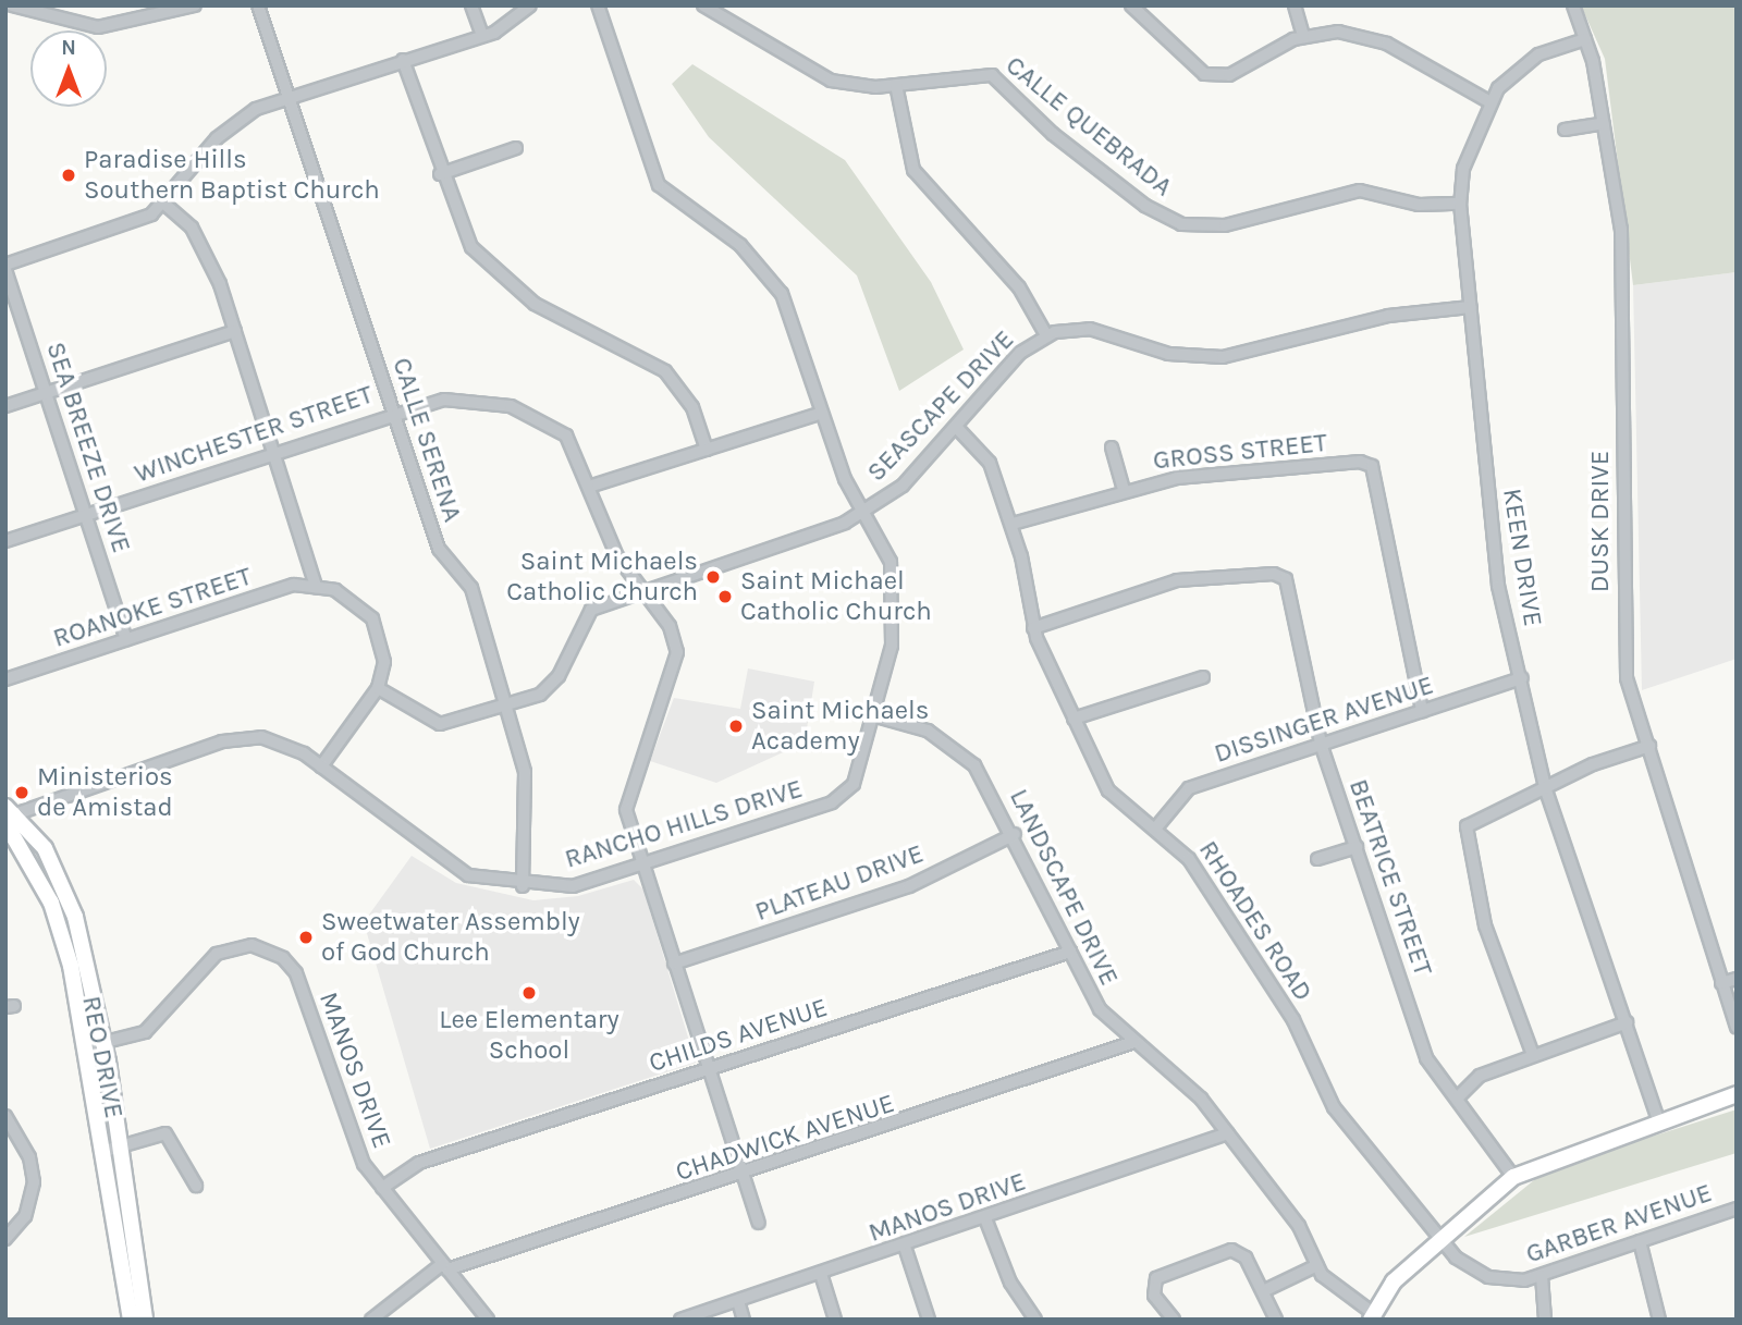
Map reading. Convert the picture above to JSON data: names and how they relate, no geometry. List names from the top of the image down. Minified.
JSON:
{"streets":{"main road":["REO DRIVE"],"street":["CALLE QUEBRADA","SEASCAPE DRIVE","WINCHESTER STREET","CALLE SERENA","SEA BREEZE DRIVE","GROSS STREET","DUSK DRIVE","KEEN DRIVE","ROANOKE STREET","DISSINGER AVENUE","RANCHO HILLS DRIVE","BEATRICE STREET","PLATEAU DRIVE","LANDSCAPE DRIVE","RHOADES ROAD","CHILDS AVENUE","MANOS DRIVE","CHADWICK AVENUE","GARBER AVENUE"]},"crossings":[["CALLE QUEBRADA","KEEN DRIVE"],["SEASCAPE DRIVE","WINCHESTER STREET"],["SEASCAPE DRIVE","CALLE SERENA"],["SEASCAPE DRIVE","KEEN DRIVE"],["SEASCAPE DRIVE","RANCHO HILLS DRIVE"],["SEASCAPE DRIVE","RHOADES ROAD"],["WINCHESTER STREET","CALLE SERENA"],["WINCHESTER STREET","SEA BREEZE DRIVE"],["WINCHESTER STREET","RANCHO HILLS DRIVE"],["WINCHESTER STREET","PLATEAU DRIVE"],["WINCHESTER STREET","CHILDS AVENUE"],["WINCHESTER STREET","CHADWICK AVENUE"],["CALLE SERENA","RANCHO HILLS DRIVE"],["SEA BREEZE DRIVE","ROANOKE STREET"],["GROSS STREET","DISSINGER AVENUE"],["GROSS STREET","RHOADES ROAD"],["DUSK DRIVE","KEEN DRIVE"],["KEEN DRIVE","DISSINGER AVENUE"],["DISSINGER AVENUE","BEATRICE STREET"],["DISSINGER AVENUE","RHOADES ROAD"],["RANCHO HILLS DRIVE","LANDSCAPE DRIVE"],["RANCHO HILLS DRIVE","REO DRIVE"],["BEATRICE STREET","RHOADES ROAD"],["PLATEAU DRIVE","LANDSCAPE DRIVE"],["LANDSCAPE DRIVE","CHILDS AVENUE"],["LANDSCAPE DRIVE","MANOS DRIVE"],["LANDSCAPE DRIVE","CHADWICK AVENUE"],["RHOADES ROAD","GARBER AVENUE"],["CHILDS AVENUE","MANOS DRIVE"],["REO DRIVE","MANOS DRIVE"],["MANOS DRIVE","CHADWICK AVENUE"]],"places":["Paradise Hills Southern Baptist Church","Saint Michaels Catholic Church","Saint Michael Catholic Church","Saint Michaels Academy","Ministerios de Amistad","Sweetwater Assembly of God Church","Lee Elementary School"],"north":"top"}
